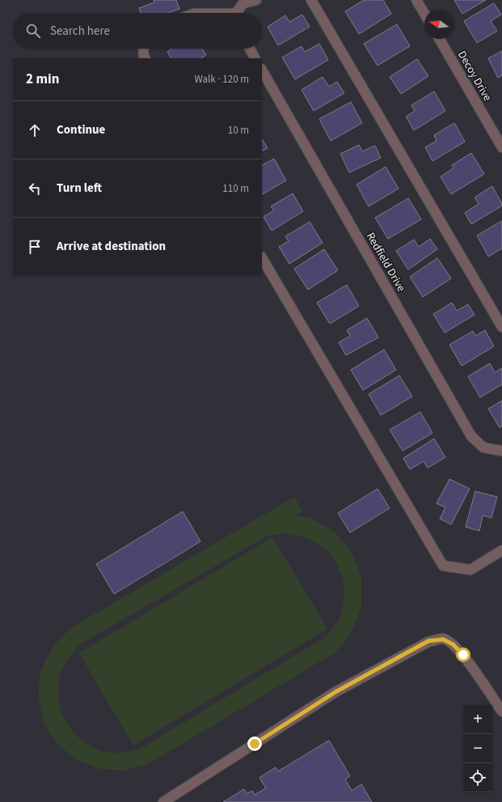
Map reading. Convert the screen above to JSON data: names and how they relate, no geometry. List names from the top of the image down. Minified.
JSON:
{"streets":{"street":["Decoy Drive","Redfield Drive"]},"north":"left","page":{"search":"Search here","heading":["2 min","Walk · 120 m"],"list":[["Continue","10 m"],["Turn left","110 m"],"Arrive at destination"],"map_buttons":["+","−"]}}
